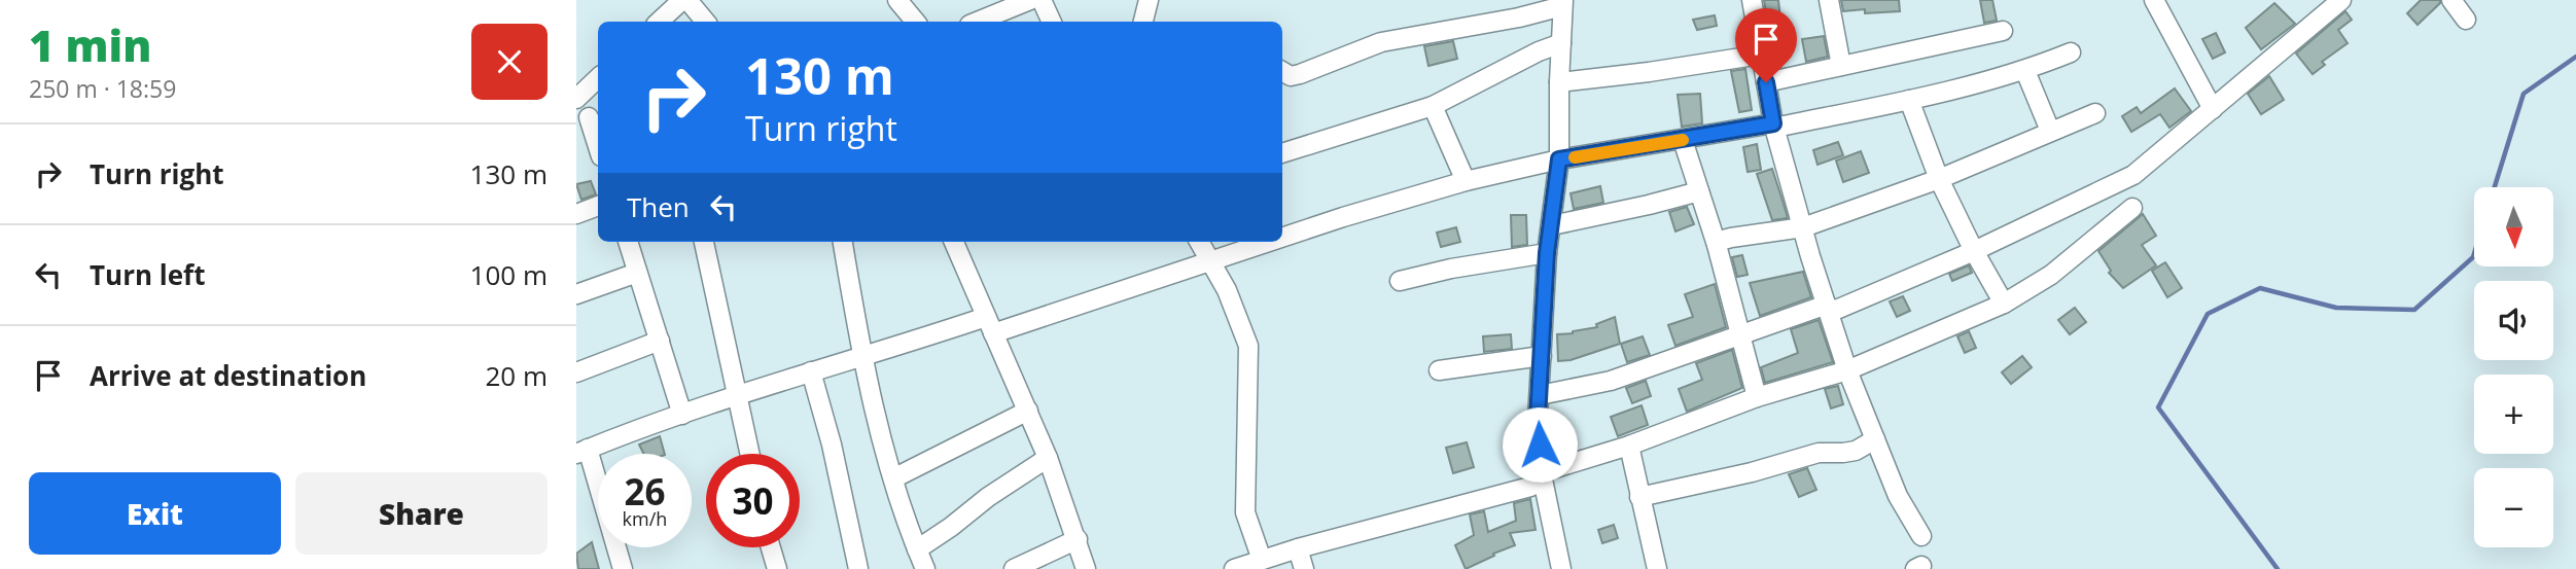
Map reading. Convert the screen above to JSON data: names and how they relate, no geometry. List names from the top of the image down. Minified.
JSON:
{"north":"bottom","page":{"heading":["1 min","250 m · 18:59"],"turn":["130 m","Turn right"],"list":[{"name":"Turn right","value":"130 m"},{"name":"Turn left","value":"100 m"},{"name":"Arrive at destination","value":"20 m"}],"then":"Then","map_buttons":["+","−"],"speed":"26 km/h","limit":"30","buttons":["Exit","Share"]}}
